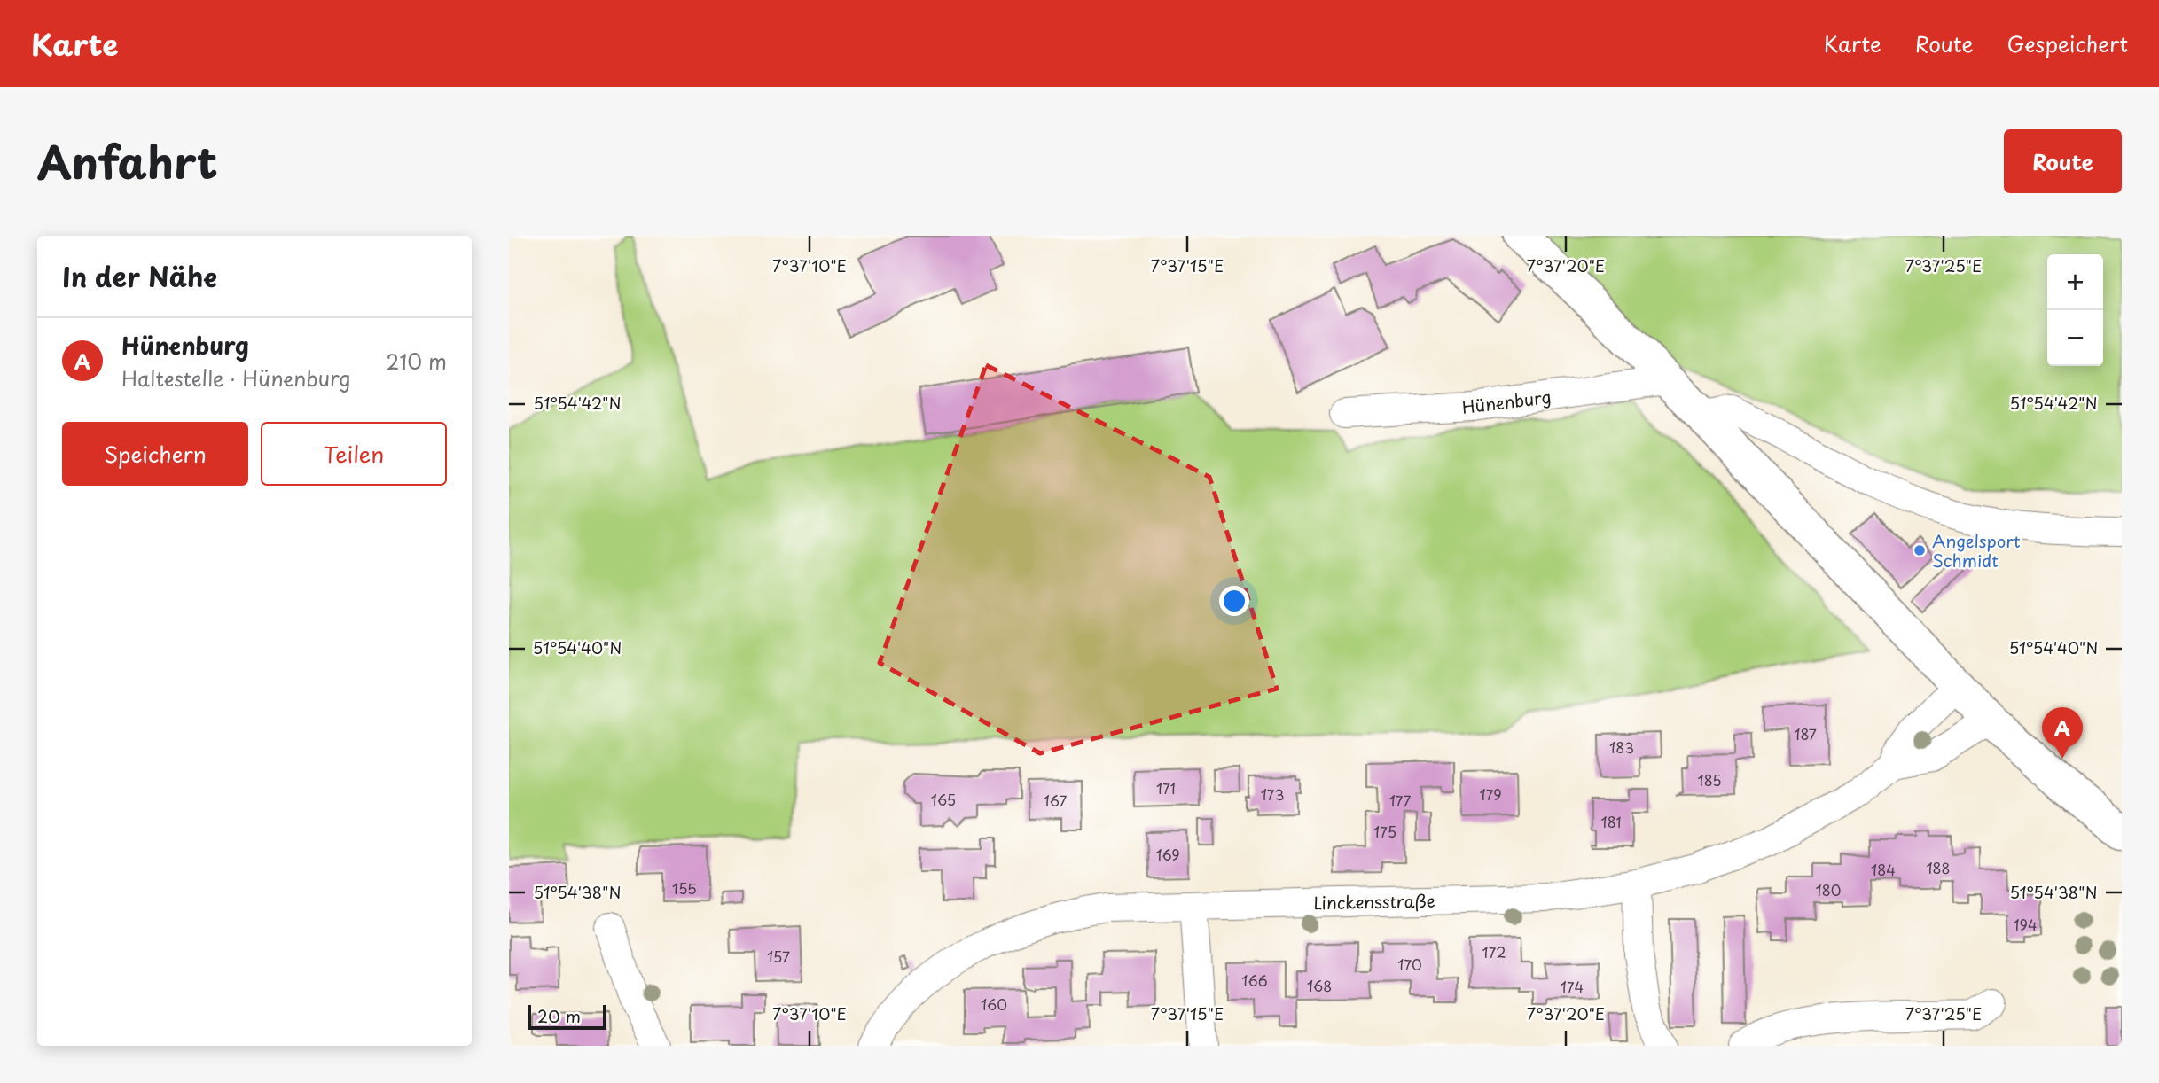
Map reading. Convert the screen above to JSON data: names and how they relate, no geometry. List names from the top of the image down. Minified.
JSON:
{"streets":{"street":["Hünenburg","Linckensstraße"]},"places":["Angelsport Schmidt"],"house_numbers":["187","183","185","171","173","179","165","167","177","181","175","169","188","184","155","180","194","172","157","170","166","168","174","160"],"scale_bar":"20 m","page":{"header":"Karte","nav":["Karte","Route","Gespeichert"],"title":"Anfahrt","buttons":["Route",["Speichern","Teilen"]],"heading":"In der Nähe","map_buttons":["+","−"],"list":[{"mark":"A","name":"Hünenburg","note":"Haltestelle · Hünenburg","value":"210 m"}],"pins":"A","scale":"20 m"},"coordinates":["7°37'10\"E","7°37'15\"E","7°37'20\"E","7°37'25\"E","51°54'42\"N","51°54'40\"N","51°54'38\"N"]}
